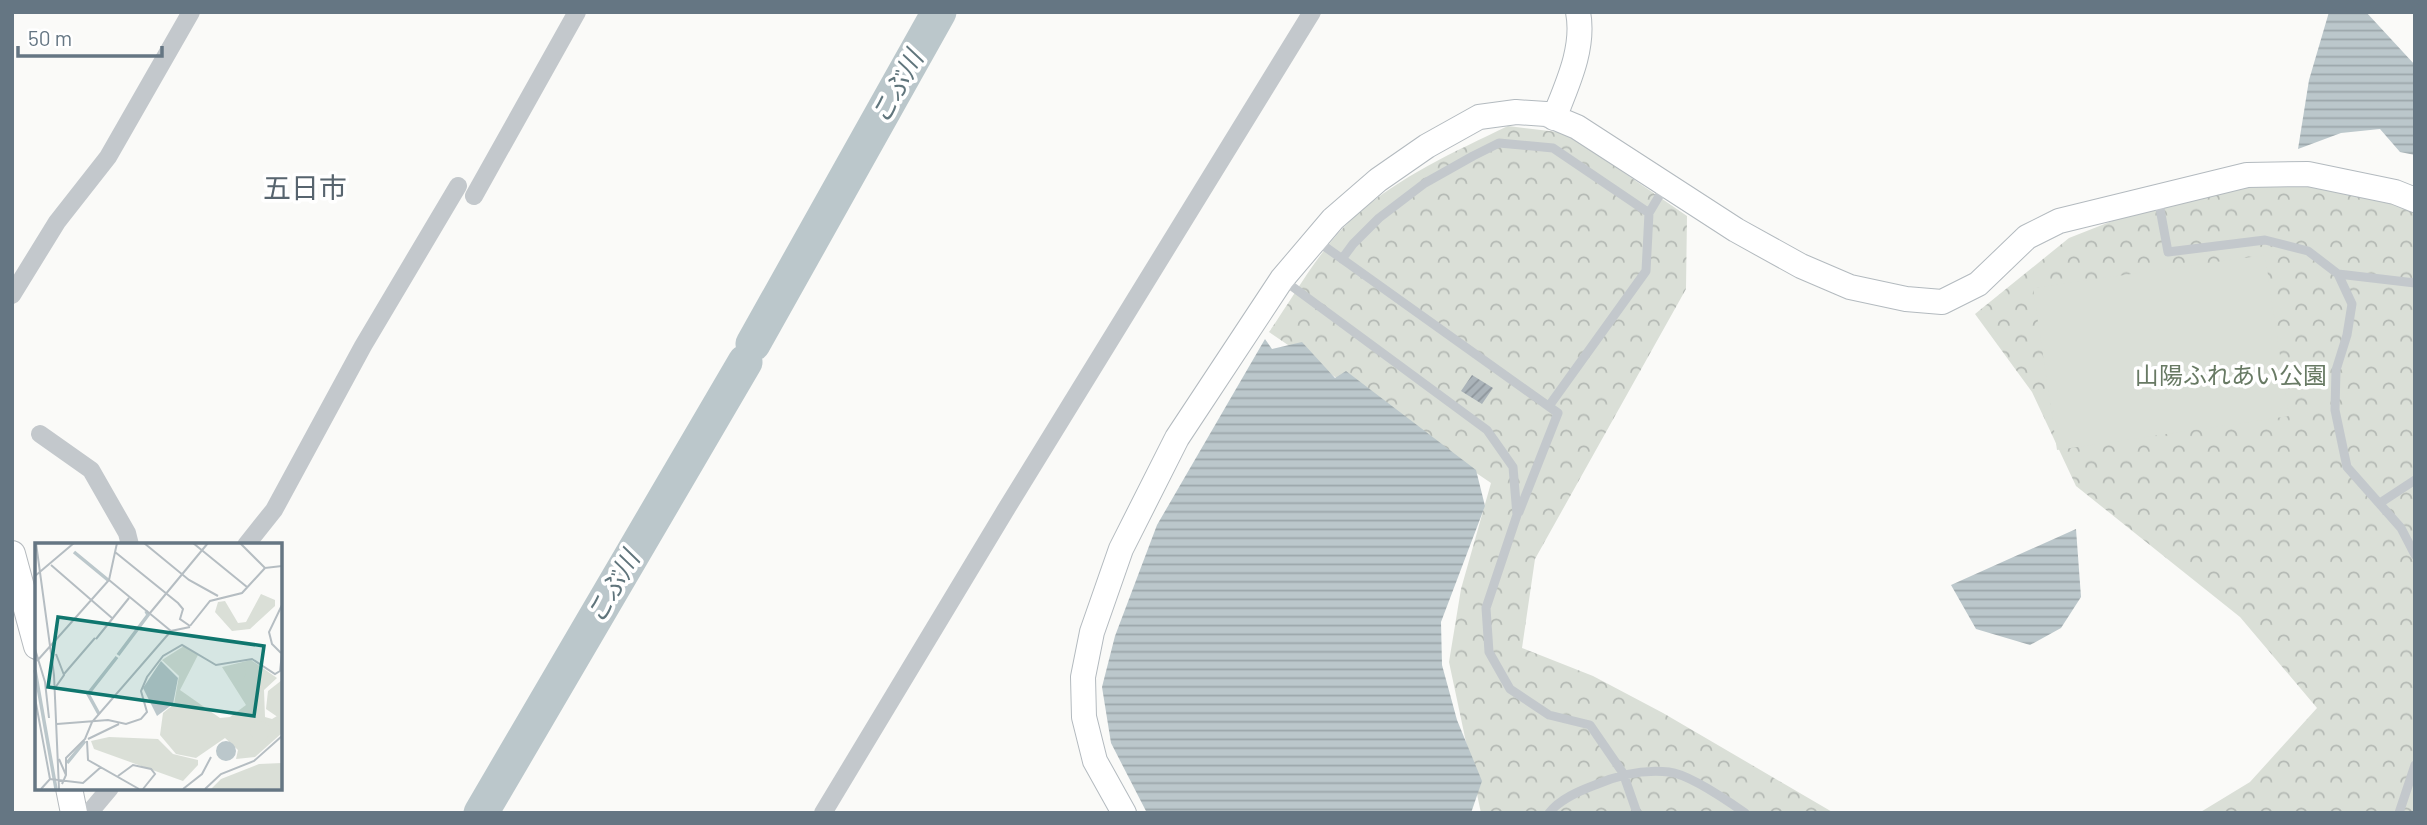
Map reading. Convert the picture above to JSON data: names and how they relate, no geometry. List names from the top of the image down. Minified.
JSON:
{"districts":["五日市"],"water":["こぶ川"],"parks":["山陽ふれあい公園"],"scale_bar":"50 m"}
